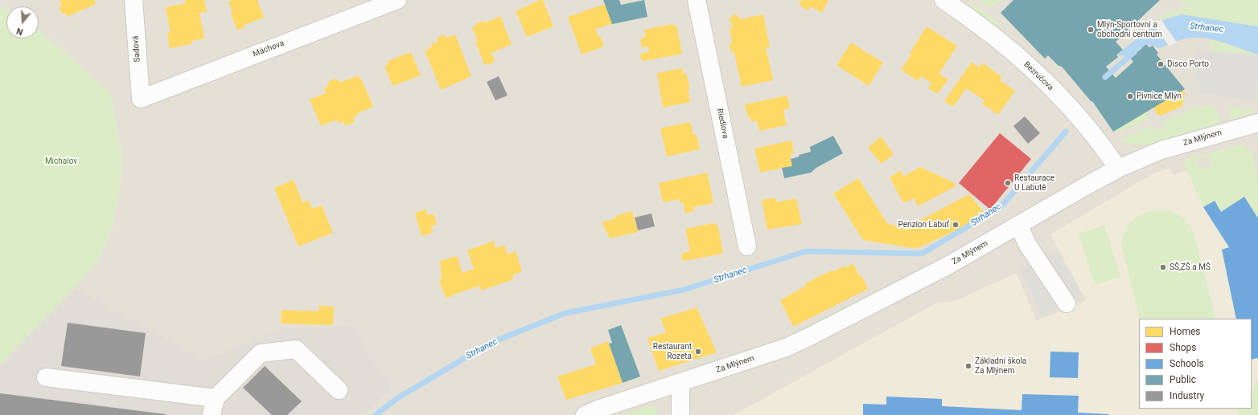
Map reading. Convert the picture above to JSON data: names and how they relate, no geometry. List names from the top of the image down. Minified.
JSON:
{"streets":{"street":["Sadová","Máchova","Bezručova","Riedlova","Za Mlýnem"]},"crossings":[["Sadová","Máchova"],["Bezručova","Za Mlýnem"]],"water":["Strhanec"],"parks":["Michalov"],"places":["Mlýn-Sportovní a obchodní centrum","Disco Porto","Pivnice Mlýn","Restaurace U Labutě","Penzion Labuť","SŠ,ZŠ a MŠ","Restaurant Rozeta","Základní škola Za Mlýnem"],"legend":["Homes","Shops","Schools","Public","Industry"],"north":"bottom"}
